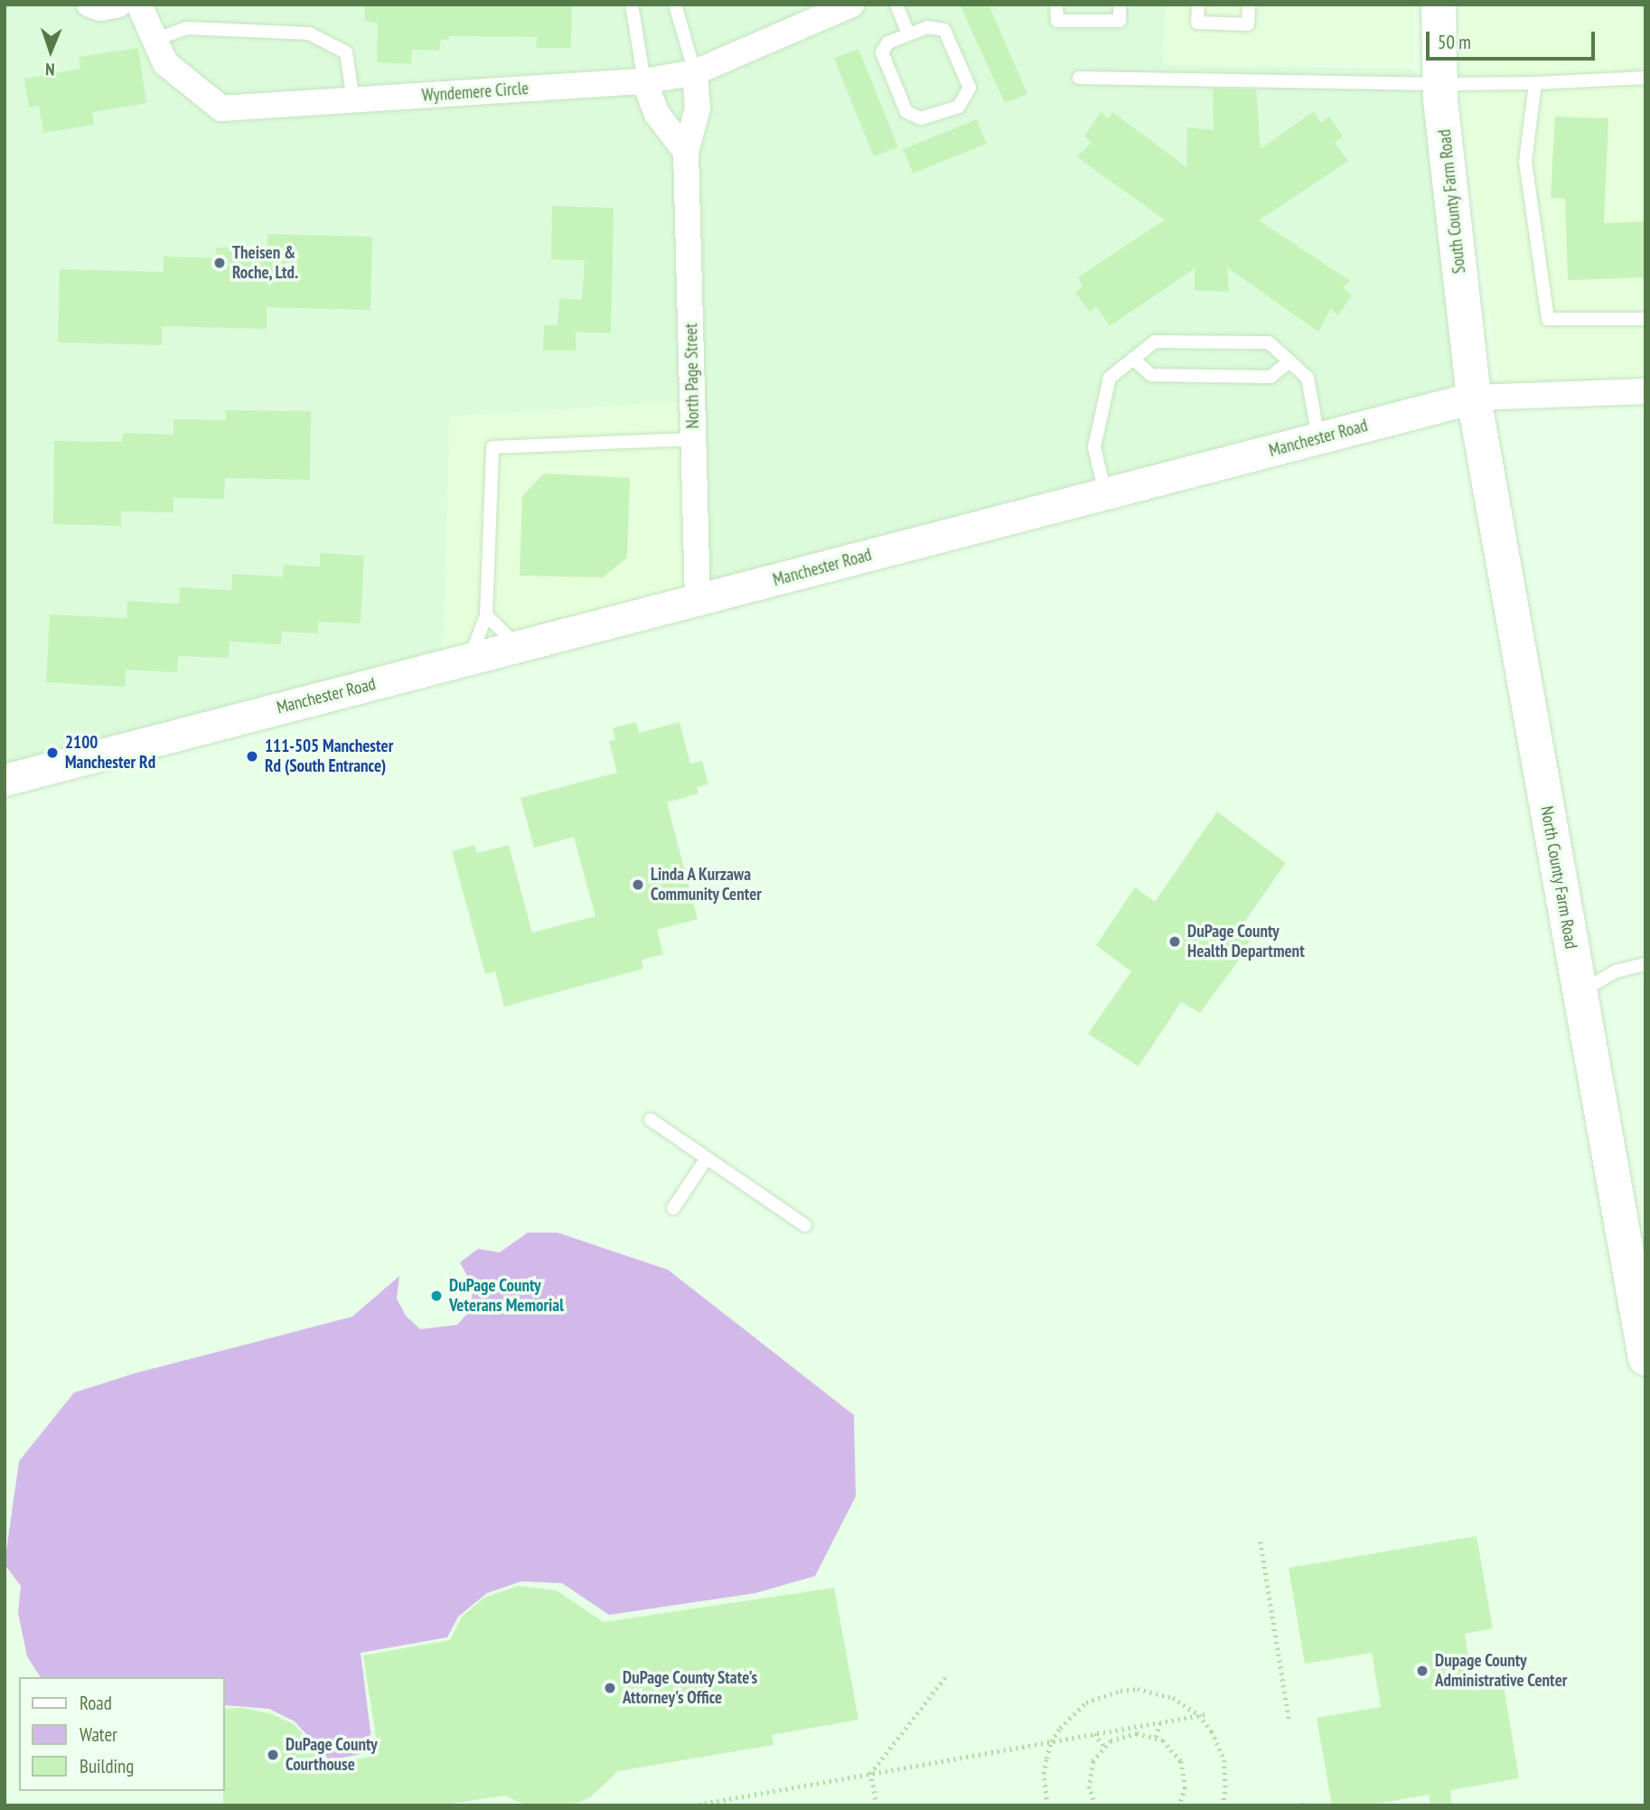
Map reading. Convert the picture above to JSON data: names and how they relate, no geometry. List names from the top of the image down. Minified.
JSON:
{"streets":{"main road":["South County Farm Road","North County Farm Road"],"street":["Wyndemere Circle","North Page Street","Manchester Road"]},"crossings":[["Wyndemere Circle","North Page Street"],["South County Farm Road","Manchester Road"],["South County Farm Road","North County Farm Road"],["North Page Street","Manchester Road"],["Manchester Road","North County Farm Road"]],"places":["Theisen & Roche, Ltd.","2100 Manchester Rd","111-505 Manchester Rd (South Entrance)","Linda A Kurzawa Community Center","DuPage County Health Department","DuPage County Veterans Memorial","Dupage County Administrative Center","DuPage County State's Attorney's Office","DuPage County Courthouse"],"legend":["Road","Water","Building"],"scale_bar":"50 m","north":"bottom"}
